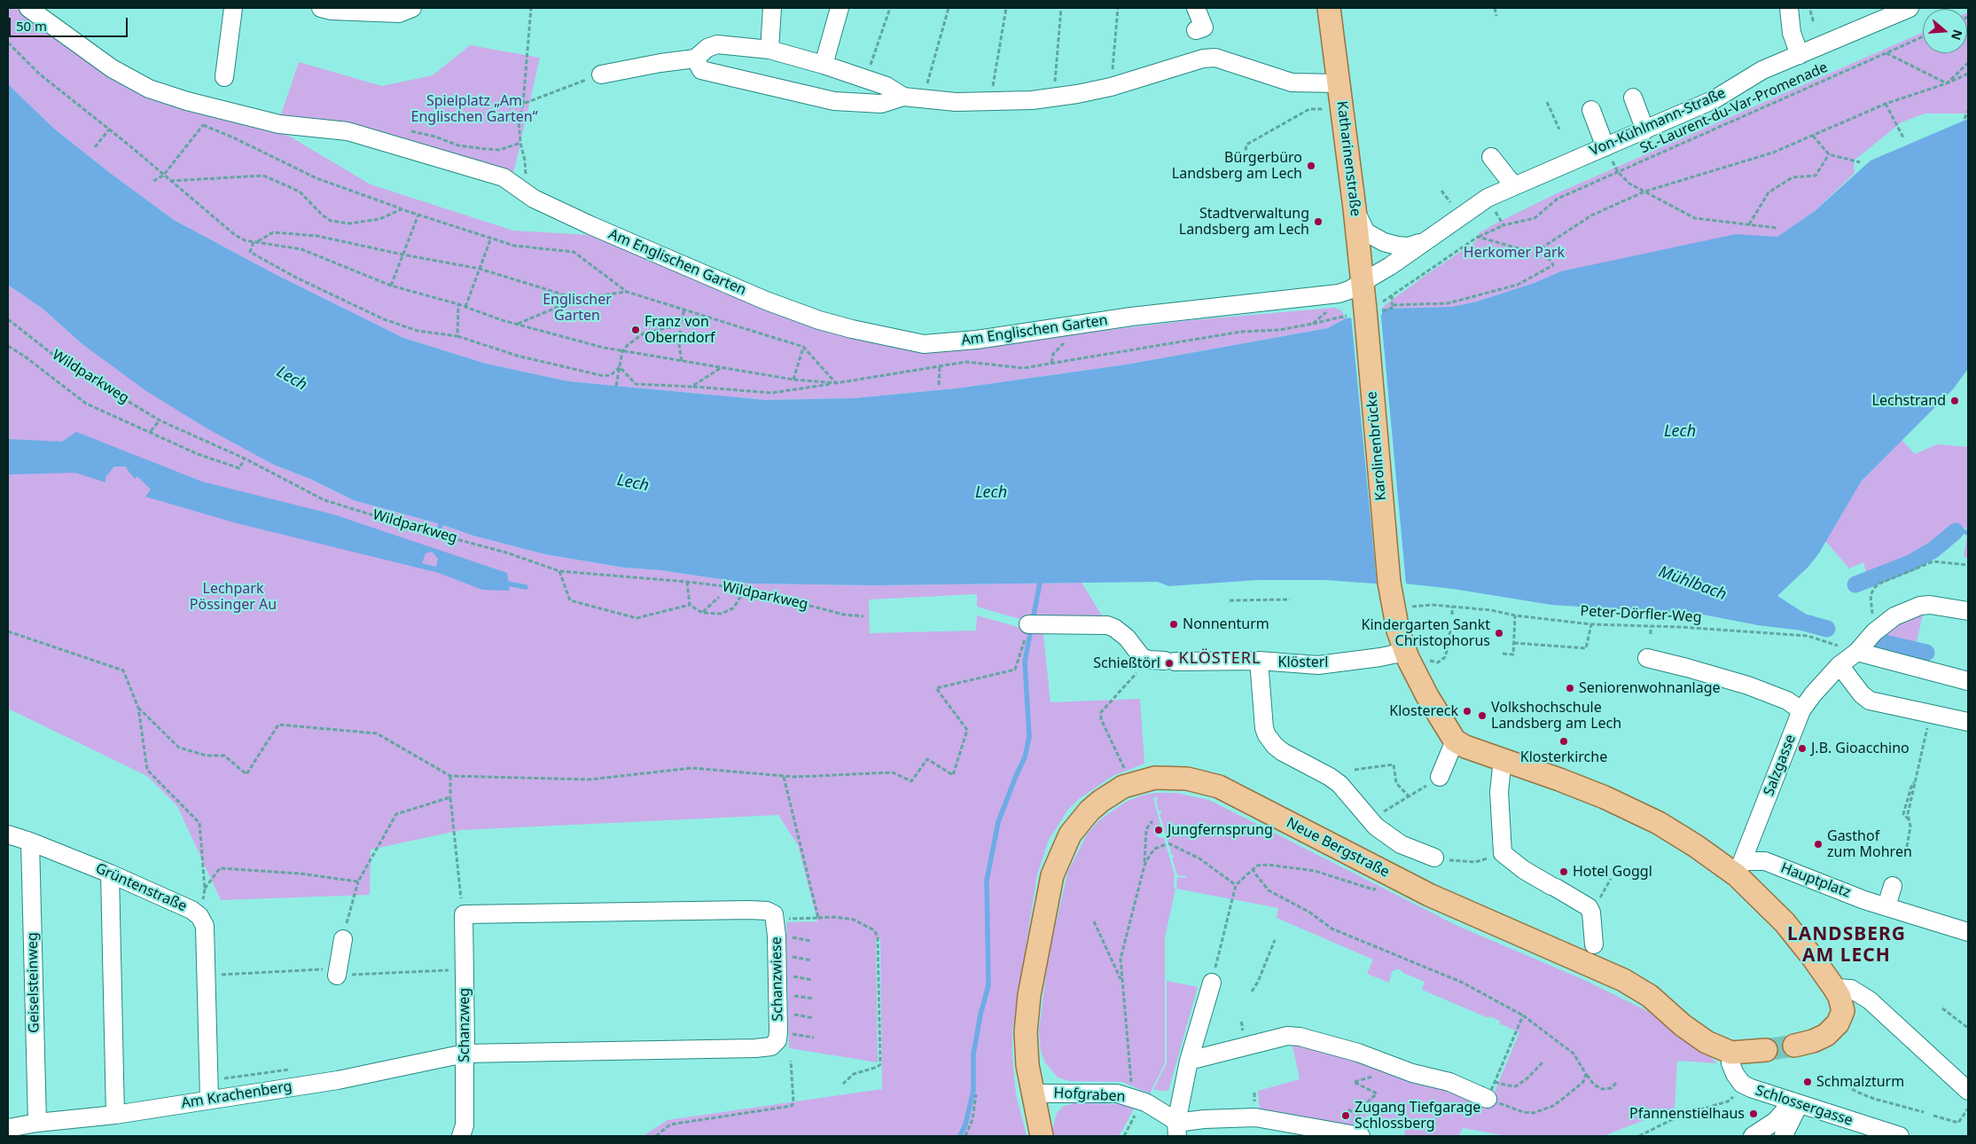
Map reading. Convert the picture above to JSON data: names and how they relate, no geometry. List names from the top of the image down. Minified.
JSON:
{"streets":{"main road":["Katharinenstraße","Karolinenbrücke","Neue Bergstraße"],"street":["Von-Kühlmann-Straße","Am Englischen Garten","Klösterl","Salzgasse","Hauptplatz","Grüntenstraße","Schanzwiese","Geiselsteinweg","Schanzweg","Am Krachenberg","Hofgraben","Schlossergasse"],"path":["St.-Laurent-du-Var-Promenade","Wildparkweg","Peter-Dörfler-Weg"]},"crossings":[["St.-Laurent-du-Var-Promenade","Katharinenstraße"],["St.-Laurent-du-Var-Promenade","Karolinenbrücke"],["Von-Kühlmann-Straße","Katharinenstraße"],["Von-Kühlmann-Straße","Am Englischen Garten"],["Katharinenstraße","Am Englischen Garten"],["Katharinenstraße","Karolinenbrücke"],["Karolinenbrücke","Klösterl"],["Peter-Dörfler-Weg","Salzgasse"],["Salzgasse","Hauptplatz"],["Neue Bergstraße","Hofgraben"],["Neue Bergstraße","Schlossergasse"],["Grüntenstraße","Geiselsteinweg"],["Grüntenstraße","Am Krachenberg"],["Schanzwiese","Schanzweg"],["Schanzwiese","Am Krachenberg"],["Geiselsteinweg","Am Krachenberg"],["Schanzweg","Am Krachenberg"]],"districts":["KLÖSTERL","LANDSBERG AM LECH"],"water":["Lech","Mühlbach"],"parks":["Spielplatz „Am Englischen Garten“","Herkomer Park","Englischer Garten","Lechpark Pössinger Au"],"places":["Bürgerbüro Landsberg am Lech","Stadtverwaltung Landsberg am Lech","Franz von Oberndorf","Lechstrand","Nonnenturm","Kindergarten Sankt Christophorus","Schießtörl","Seniorenwohnanlage","Klostereck","Volkshochschule Landsberg am Lech","Klosterkirche","J.B. Gioacchino","Jungfernsprung","Gasthof zum Mohren","Hotel Goggl","Schmalzturm","Pfannenstielhaus","Zugang Tiefgarage Schlossberg"],"scale_bar":"50 m","north":"right"}
